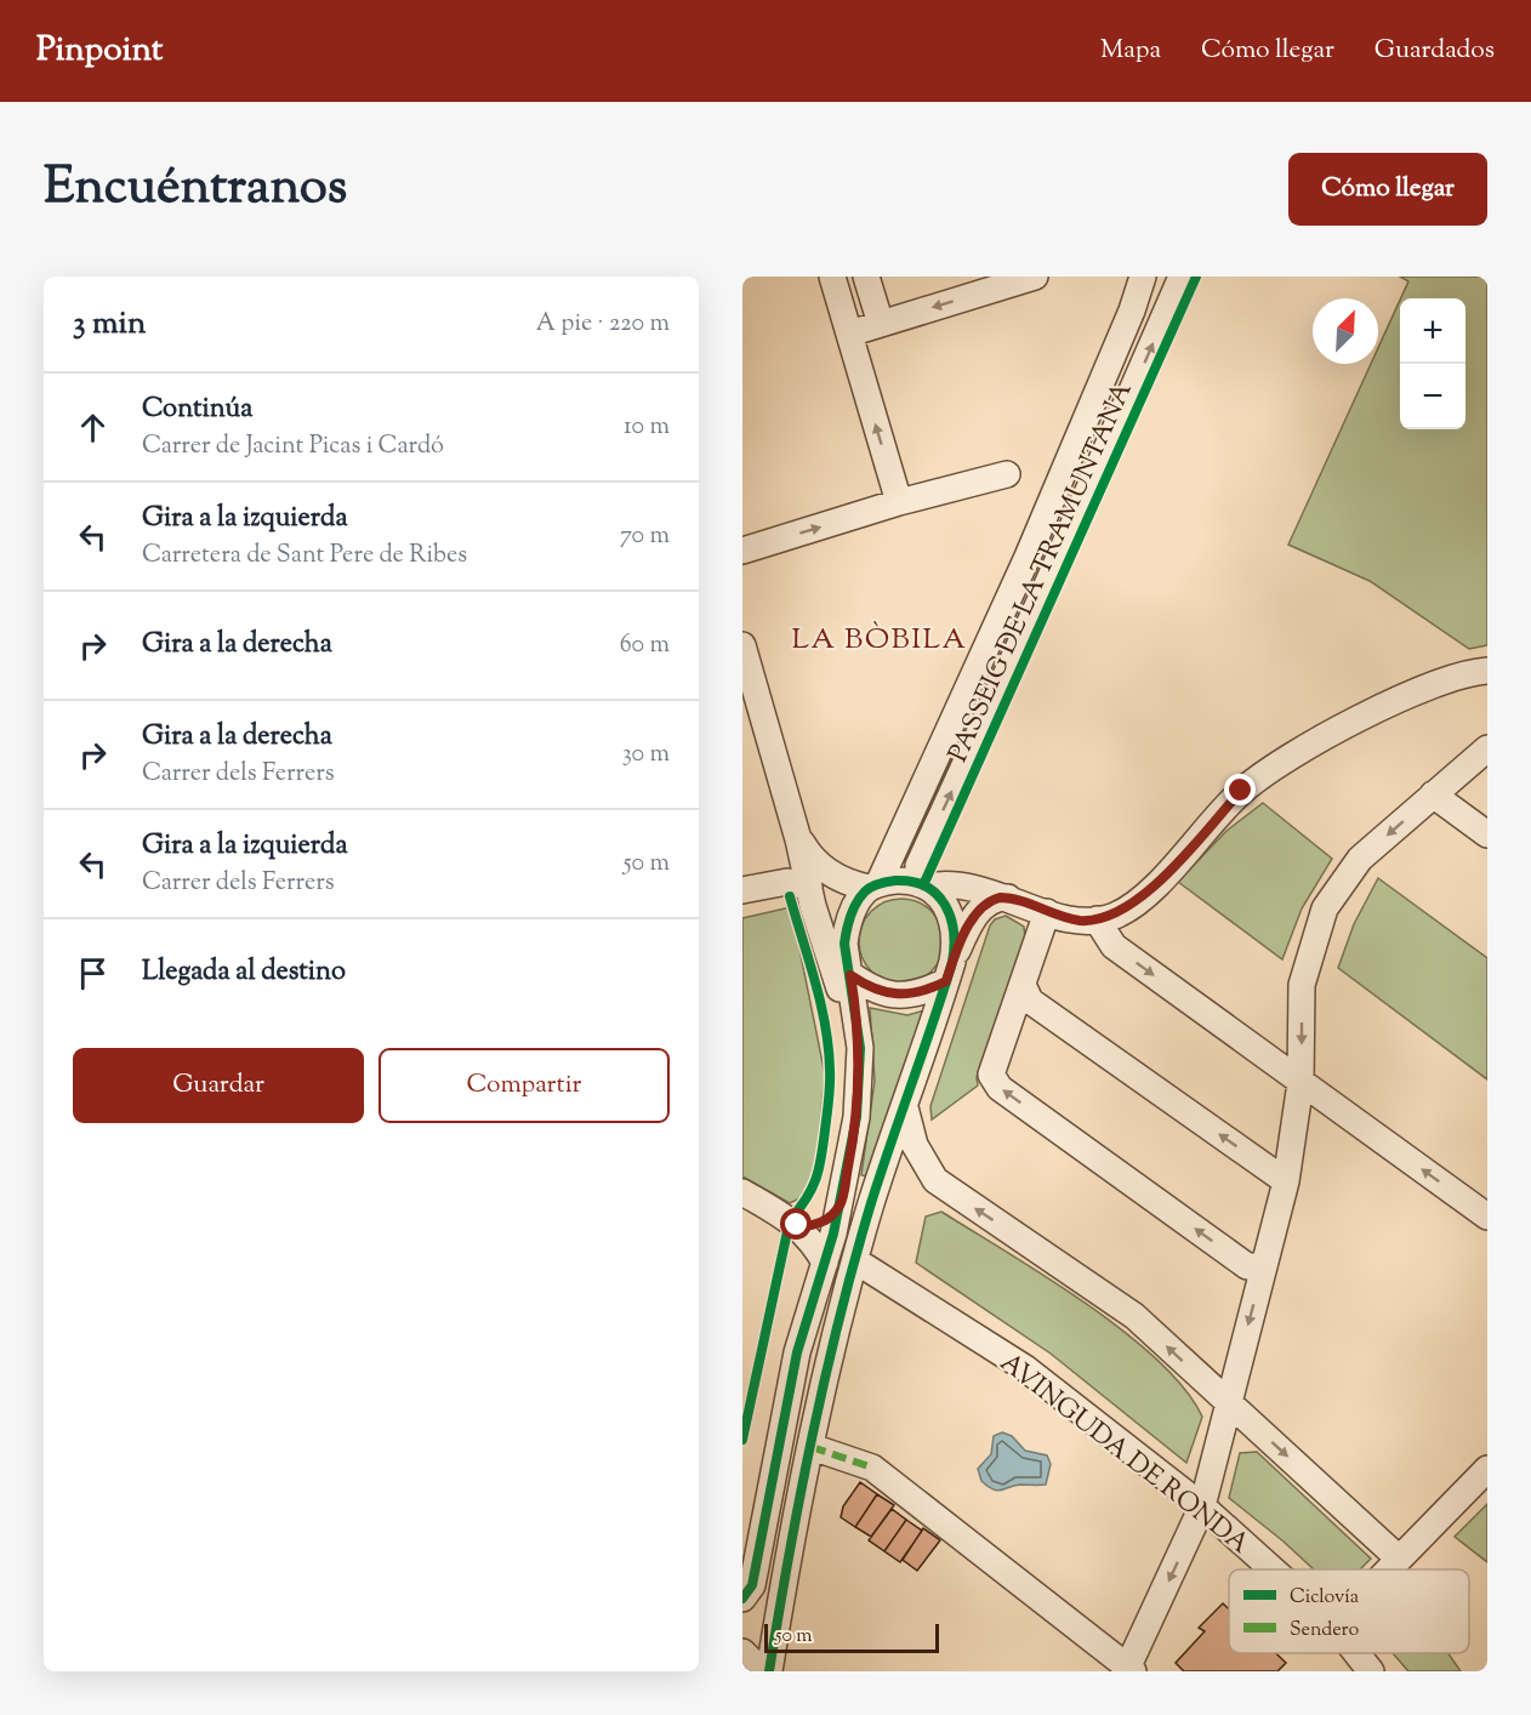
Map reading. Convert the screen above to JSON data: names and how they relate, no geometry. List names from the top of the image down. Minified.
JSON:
{"streets":{"street":["PASSEIG DE LA TRAMUNTANA","AVINGUDA DE RONDA"]},"districts":["LA BÒBILA"],"legend":["Ciclovía","Sendero"],"scale_bar":"50 m","north":"top right","page":{"header":"Pinpoint","nav":["Mapa","Cómo llegar","Guardados"],"title":"Encuéntranos","buttons":["Cómo llegar",["Guardar","Compartir"]],"heading":["3 min","A pie · 220 m"],"map_buttons":["+","−"],"list":[["Continúa","Carrer de Jacint Picas i Cardó","10 m"],["Gira a la izquierda","Carretera de Sant Pere de Ribes","70 m"],["Gira a la derecha","60 m"],["Gira a la derecha","Carrer dels Ferrers","30 m"],["Gira a la izquierda","Carrer dels Ferrers","50 m"],"Llegada al destino"],"scale":"50 m"}}
